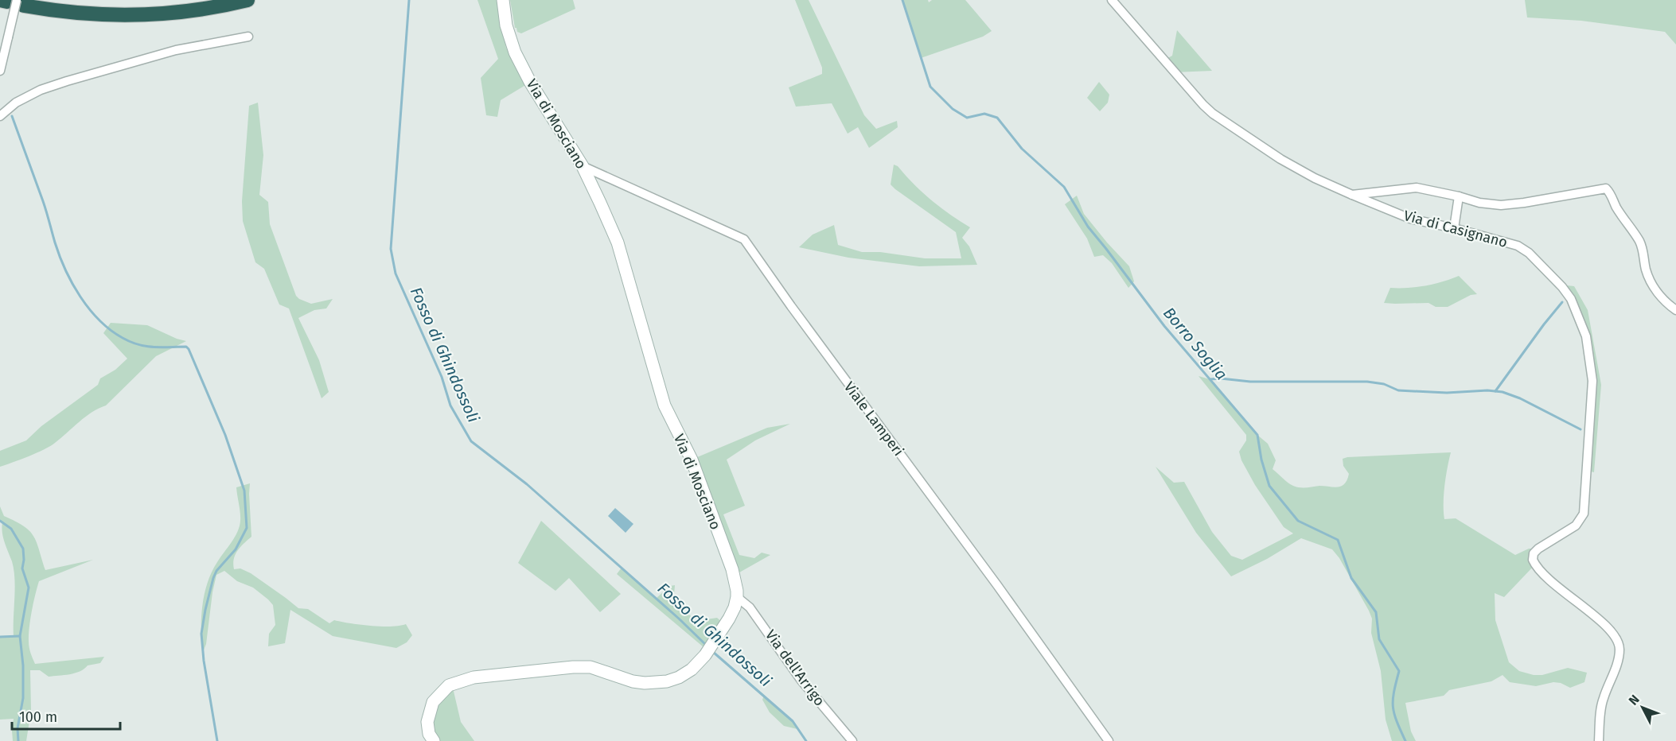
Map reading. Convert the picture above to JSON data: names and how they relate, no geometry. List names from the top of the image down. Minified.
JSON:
{"streets":{"main road":["Via di Mosciano"],"street":["Via di Casignano","Viale Lamperi","Via dell'Arrigo"]},"crossings":[["Via di Mosciano","Viale Lamperi"],["Via di Mosciano","Via dell'Arrigo"]],"water":["Borro Soglia","Fosso di Ghindossoli"],"scale_bar":"100 m","north":"top left"}
